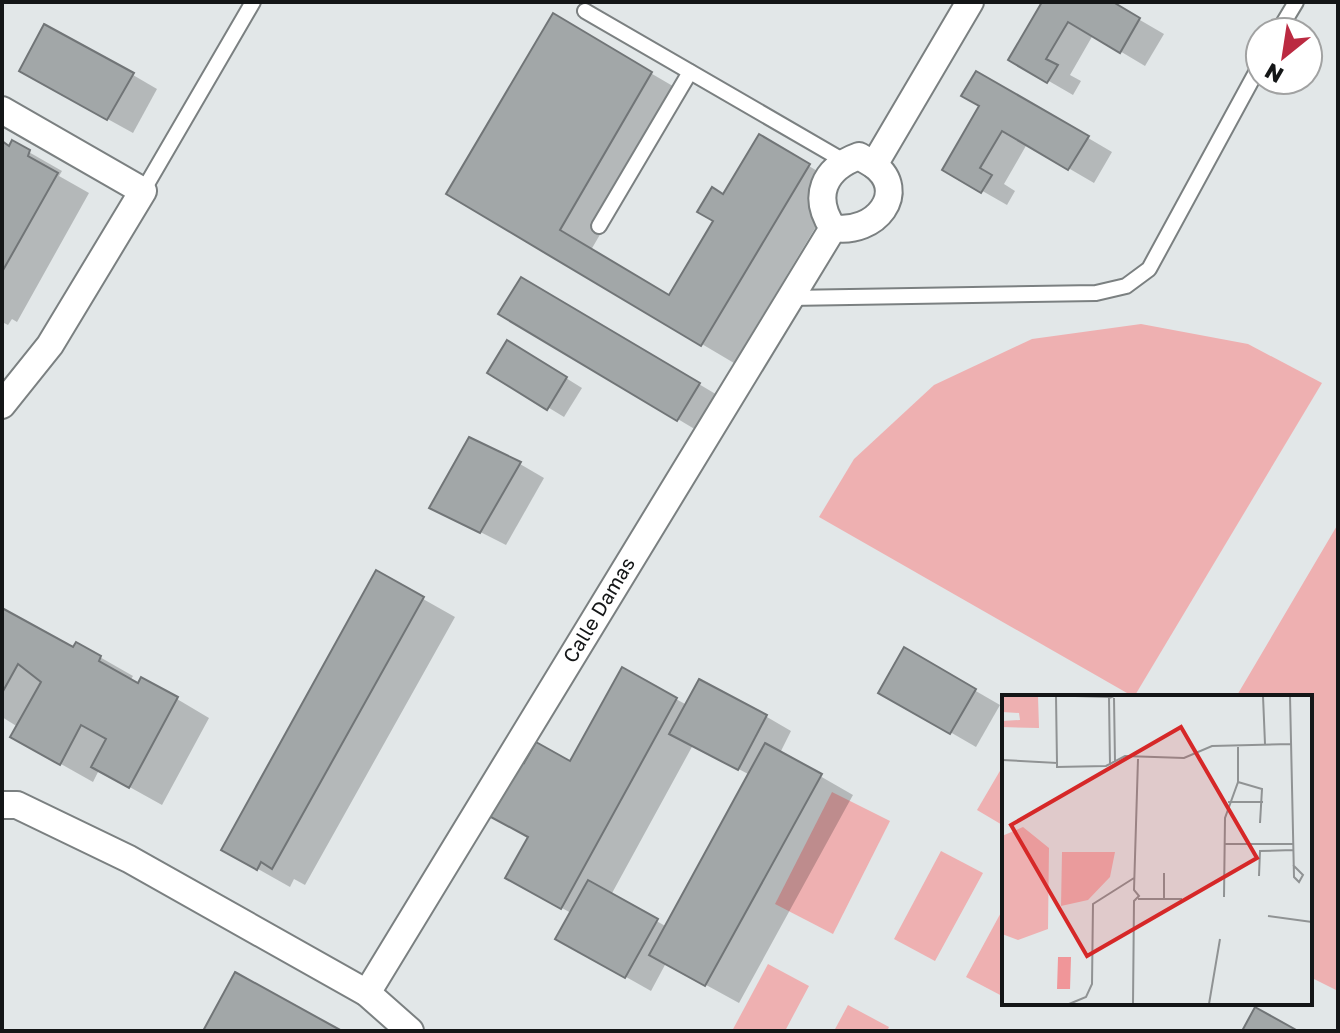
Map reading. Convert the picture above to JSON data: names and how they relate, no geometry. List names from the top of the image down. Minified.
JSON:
{"streets":{"street":["Calle Damas"]},"north":"bottom left"}
